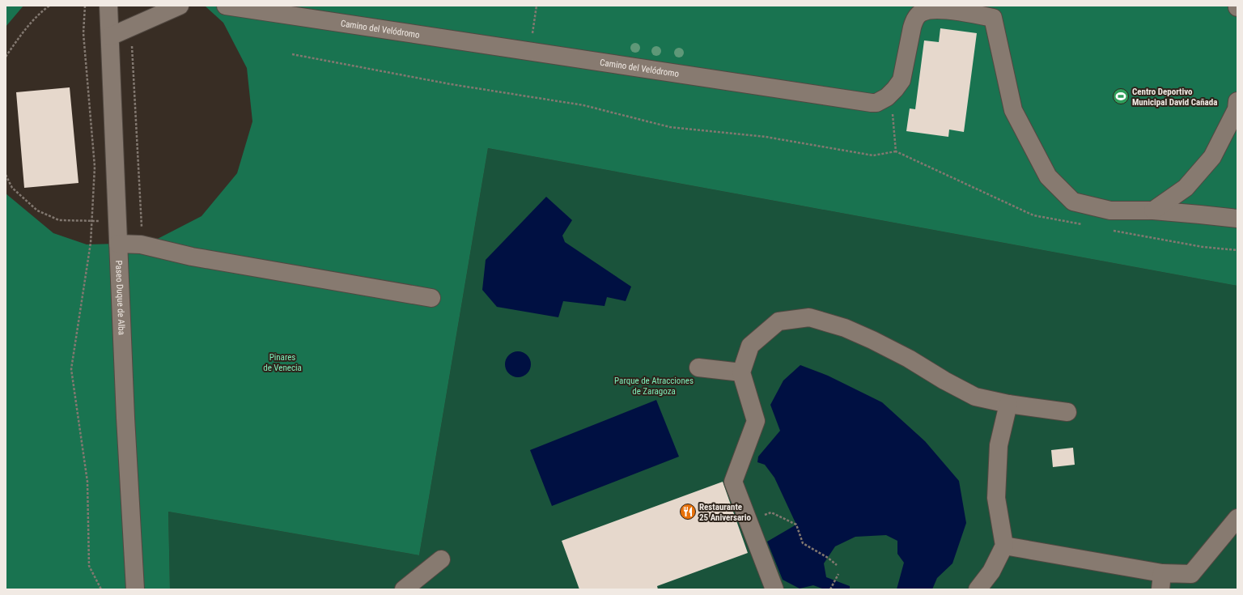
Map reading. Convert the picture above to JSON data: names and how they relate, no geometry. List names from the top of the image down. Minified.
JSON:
{"streets":{"street":["Camino del Velódromo","Paseo Duque de Alba"]},"parks":["Pinares de Venecia","Parque de Atracciones de Zaragoza"],"places":{"sports":["Centro Deportivo Municipal David Cañada"],"restaurant":["Restaurante 25 Aniversario"]}}
